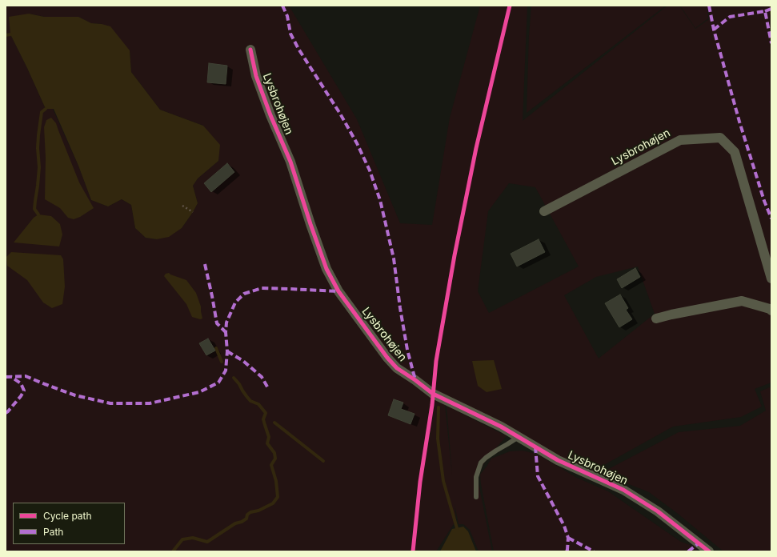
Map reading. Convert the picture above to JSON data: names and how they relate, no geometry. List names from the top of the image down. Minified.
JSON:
{"streets":{"street":["Lysbrohøjen"]},"legend":["Cycle path","Path"]}
